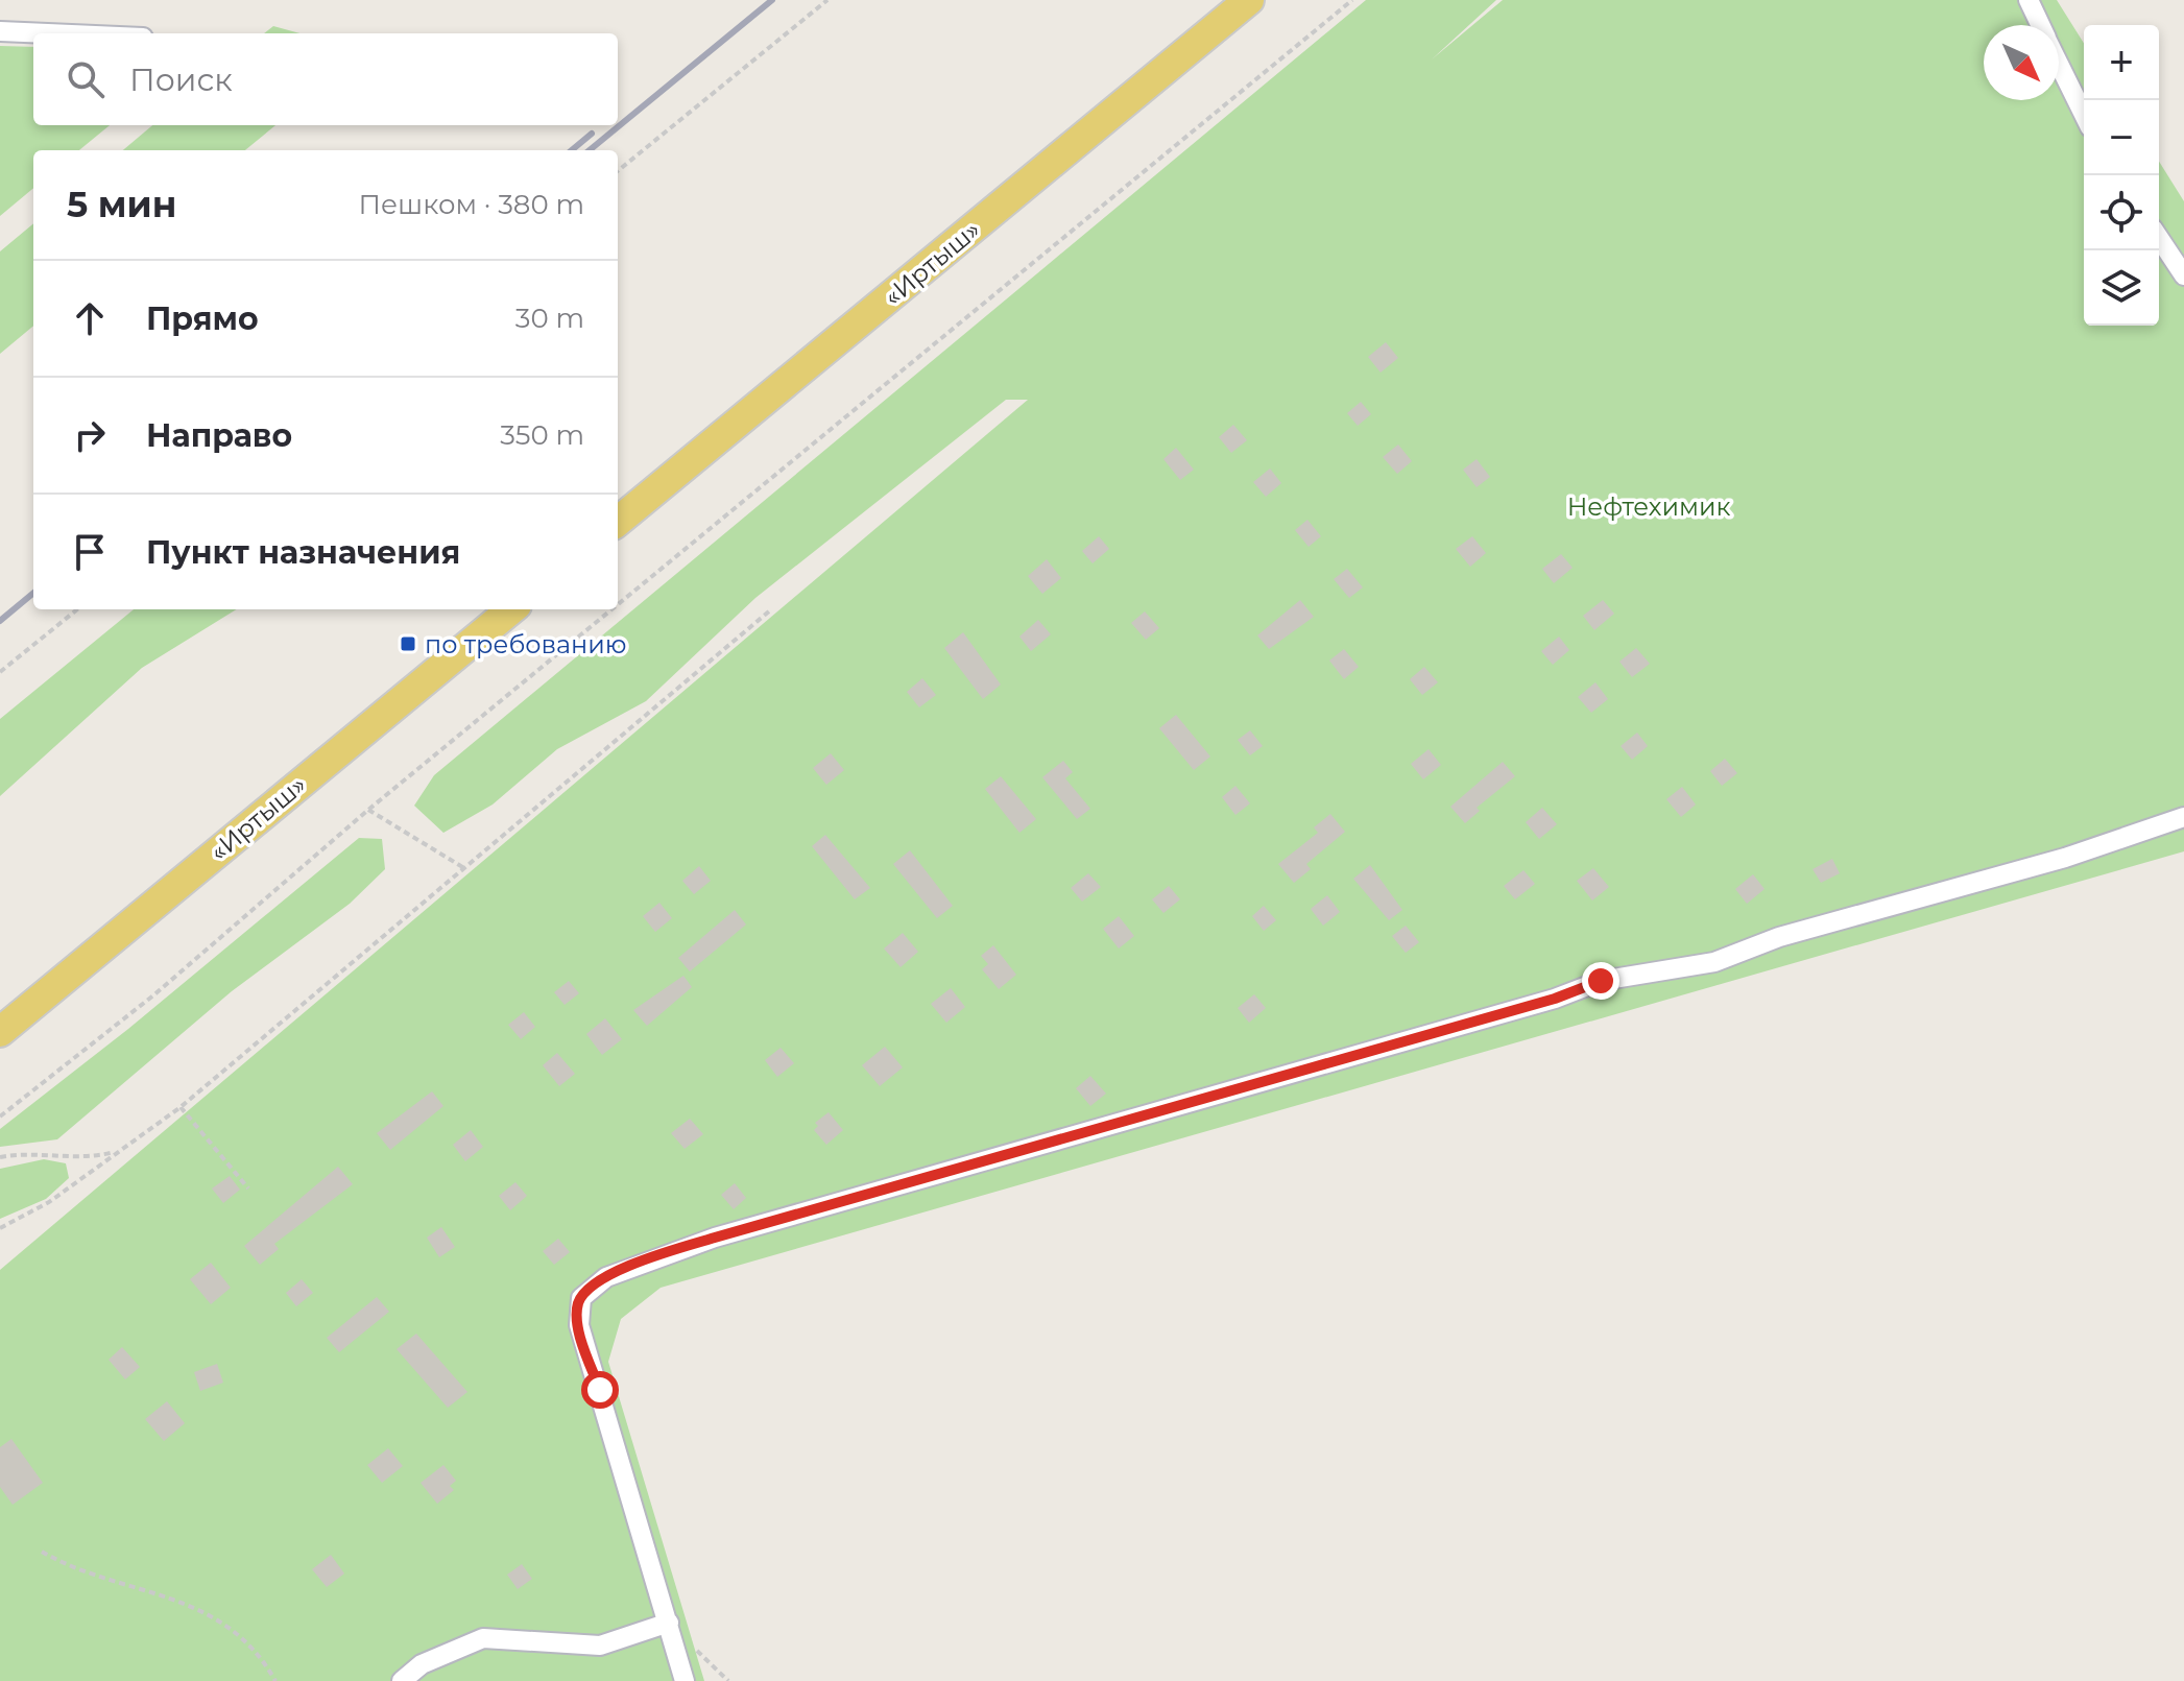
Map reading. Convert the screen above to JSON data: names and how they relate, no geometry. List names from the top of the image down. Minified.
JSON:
{"streets":{"main road":["«Иртыш»"]},"parks":["Нефтехимик"],"places":{"transit":["по требованию"]},"north":"bottom right","page":{"map_buttons":["+","−"],"search":"Поиск","heading":["5 мин","Пешком · 380 m"],"list":[["Прямо","30 m"],["Направо","350 m"],"Пункт назначения"]}}
